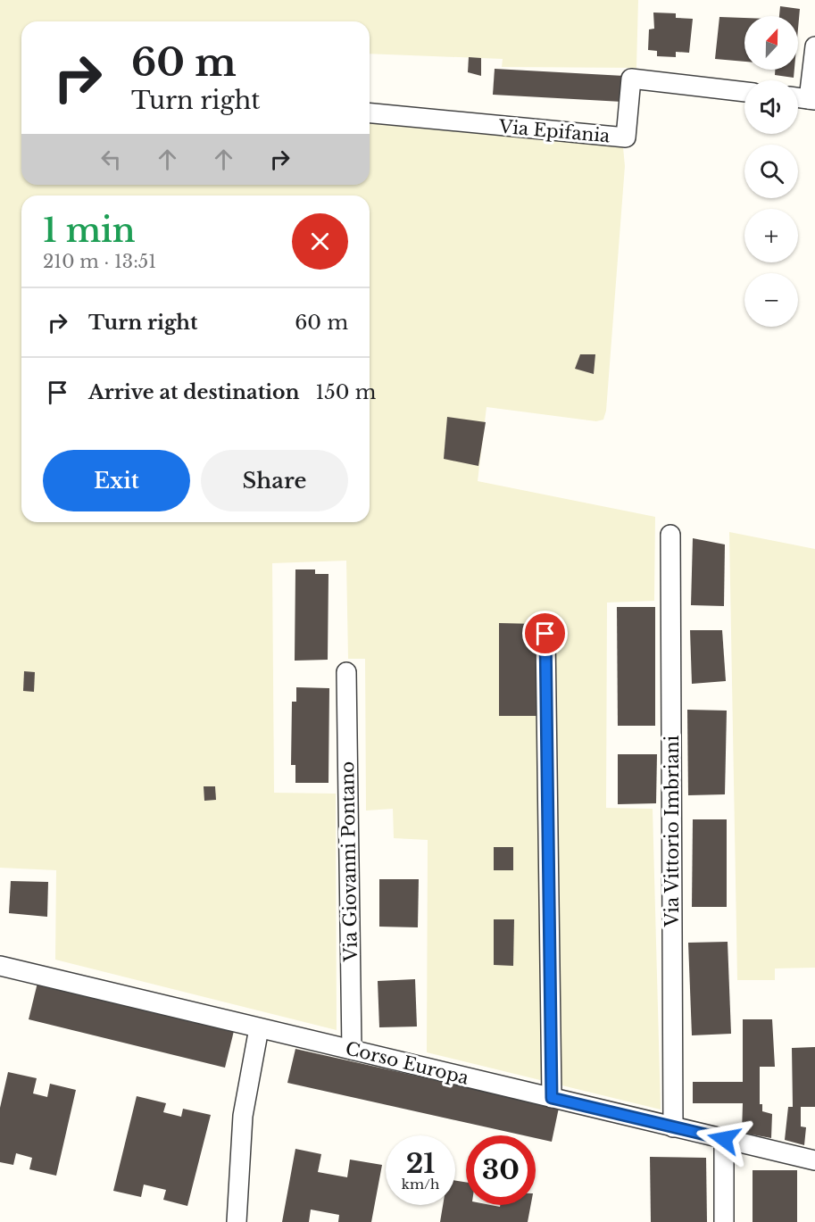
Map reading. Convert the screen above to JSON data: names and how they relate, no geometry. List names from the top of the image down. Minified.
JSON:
{"streets":{"street":["Via Epifania","Via Vittorio Imbriani","Via Giovanni Pontano","Corso Europa"]},"crossings":[["Via Vittorio Imbriani","Corso Europa"],["Via Giovanni Pontano","Corso Europa"]],"north":"top","page":{"map_buttons":["+","−"],"turn":["60 m","Turn right"],"heading":["1 min","210 m · 13:51"],"list":[{"name":"Turn right","value":"60 m"},{"name":"Arrive at destination","value":"150 m"}],"buttons":["Exit","Share"],"speed":"21 km/h","limit":"30"}}
